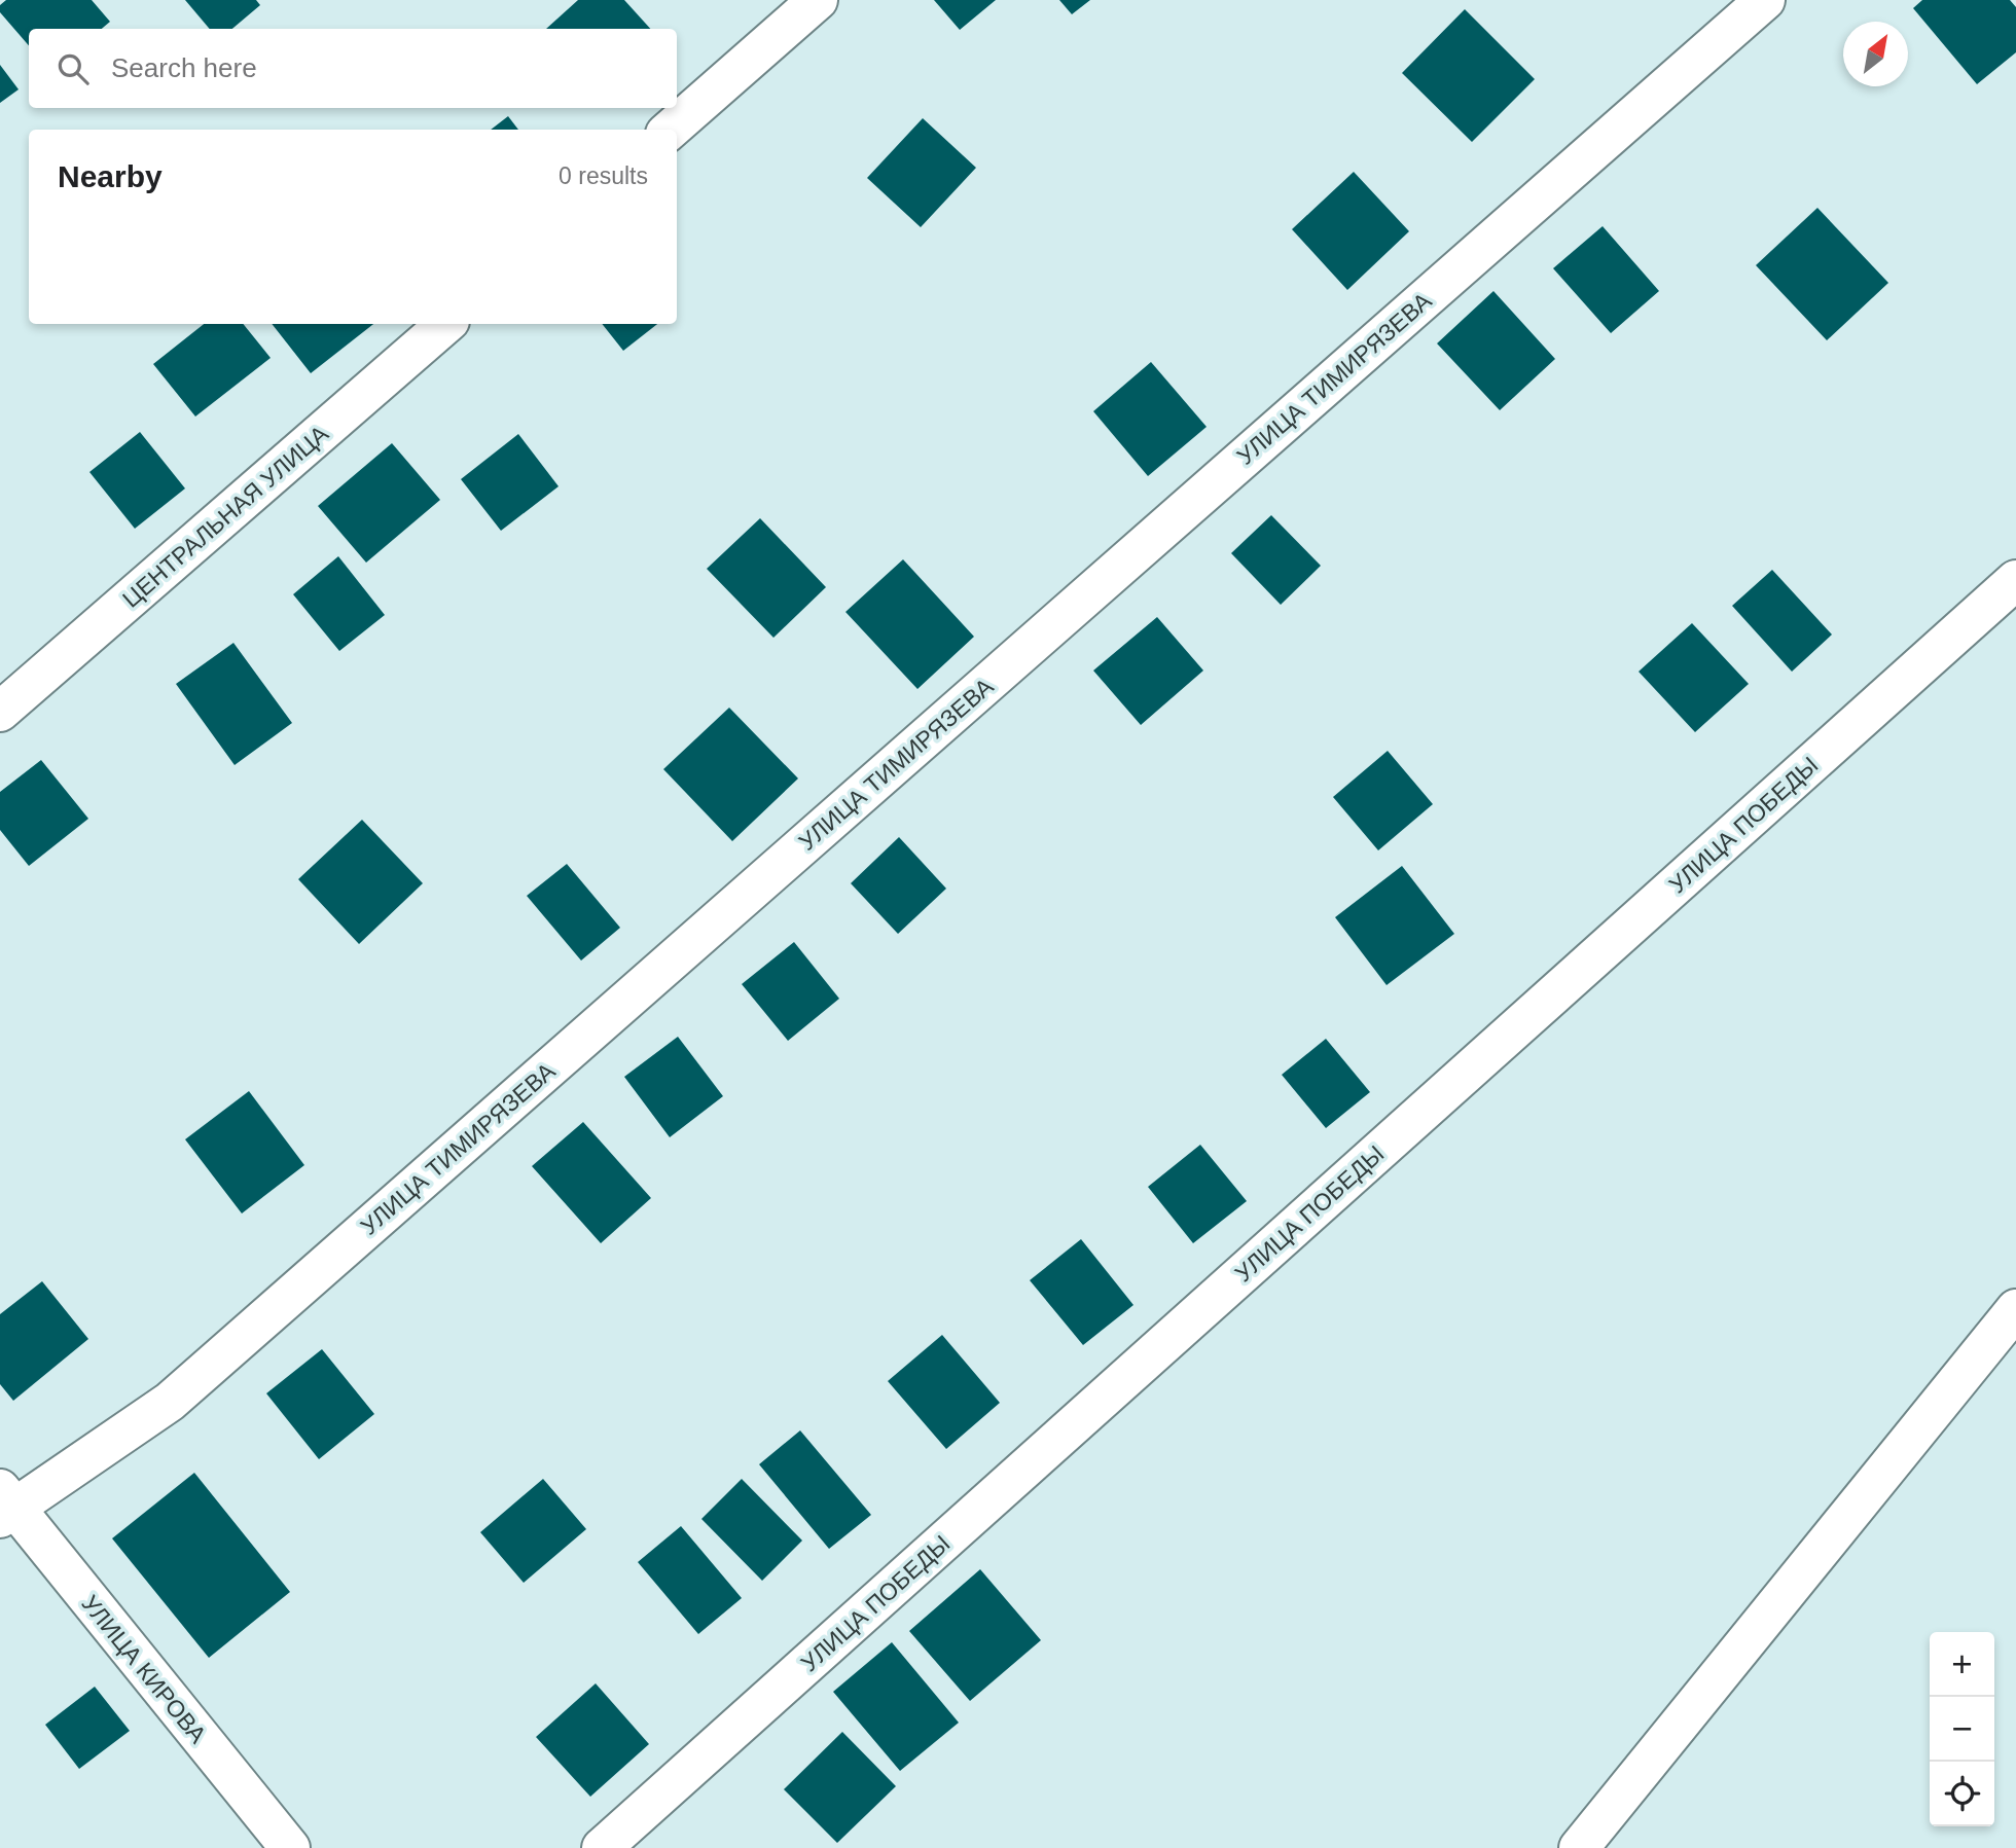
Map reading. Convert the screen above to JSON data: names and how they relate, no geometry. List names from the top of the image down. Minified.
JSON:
{"streets":{"street":["УЛИЦА ТИМИРЯЗЕВА","ЦЕНТРАЛЬНАЯ УЛИЦА","УЛИЦА ПОБЕДЫ","УЛИЦА КИРОВА"]},"crossings":[["УЛИЦА ТИМИРЯЗЕВА","УЛИЦА КИРОВА"]],"north":"top right","page":{"search":"Search here","heading":["Nearby","0 results"],"map_buttons":["+","−"]}}
